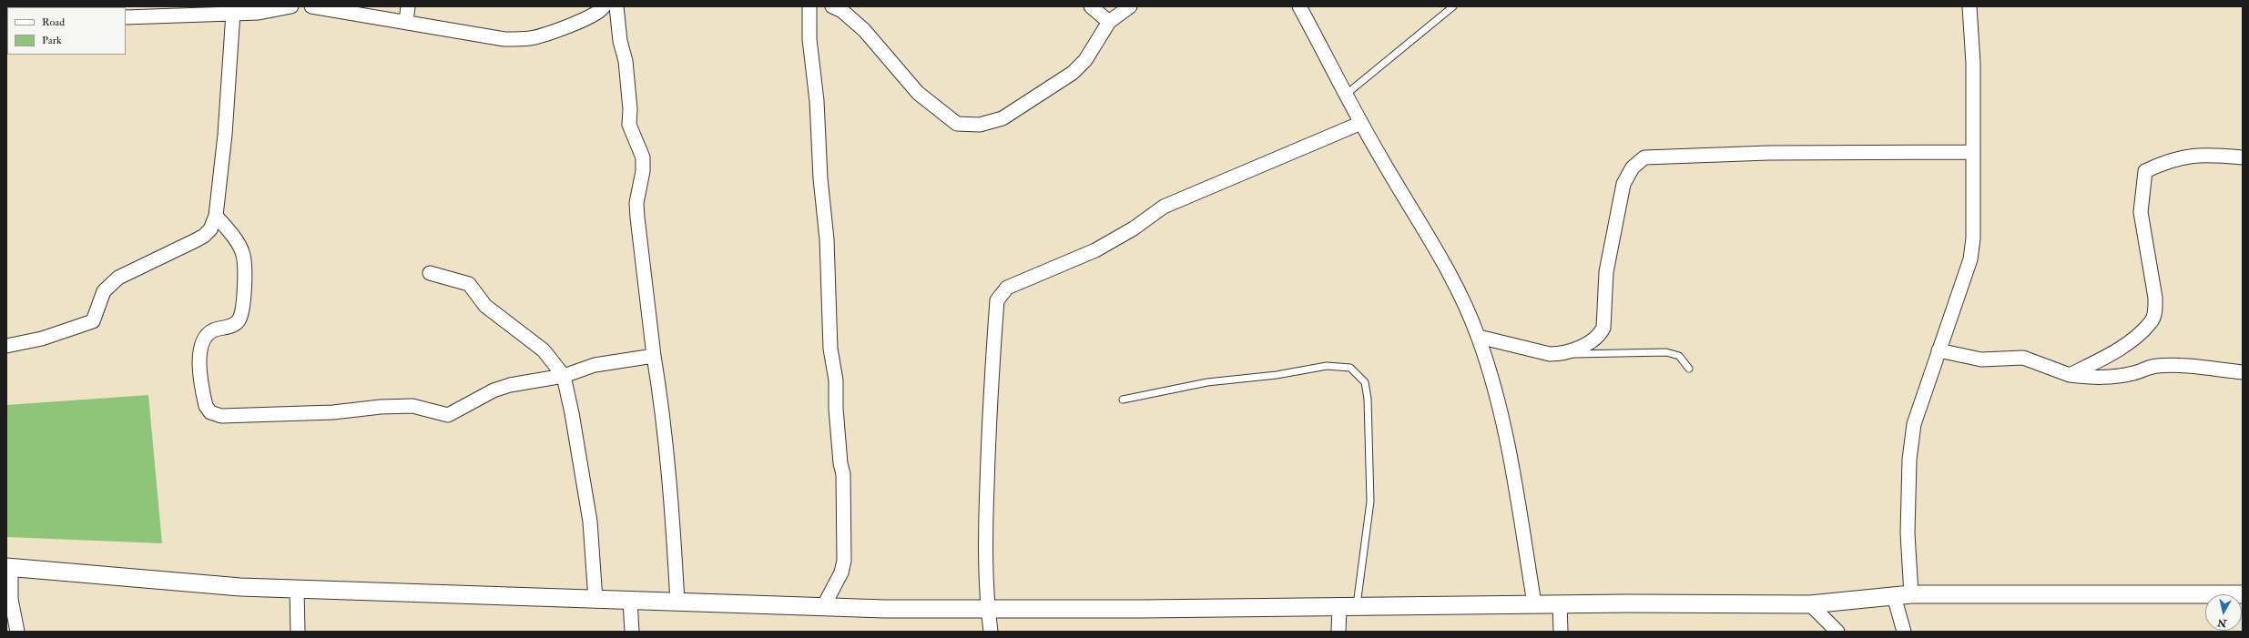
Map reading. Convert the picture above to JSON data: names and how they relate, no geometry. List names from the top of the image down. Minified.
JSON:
{"legend":["Road","Park"],"north":"bottom"}
